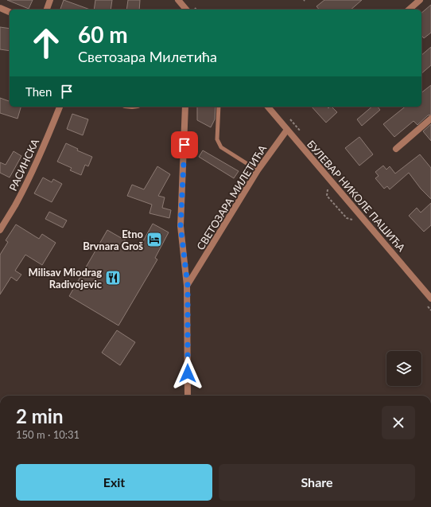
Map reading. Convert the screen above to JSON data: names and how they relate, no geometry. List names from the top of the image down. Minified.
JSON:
{"streets":{"street":["РАСИНСКА","БУЛЕВАР НИКОЛЕ ПАШИЋА","СВЕТОЗАРА МИЛЕТИЋА"]},"crossings":[["БУЛЕВАР НИКОЛЕ ПАШИЋА","СВЕТОЗАРА МИЛЕТИЋА"]],"places":{"hotel":["Etno Brvnara Groš"],"restaurant":["Milisav Miodrag Radivojevic"]},"page":{"turn":["60 m","Светозара Милетића"],"then":"Then","heading":["2 min","150 m · 10:31"],"buttons":["Exit","Share"]}}
